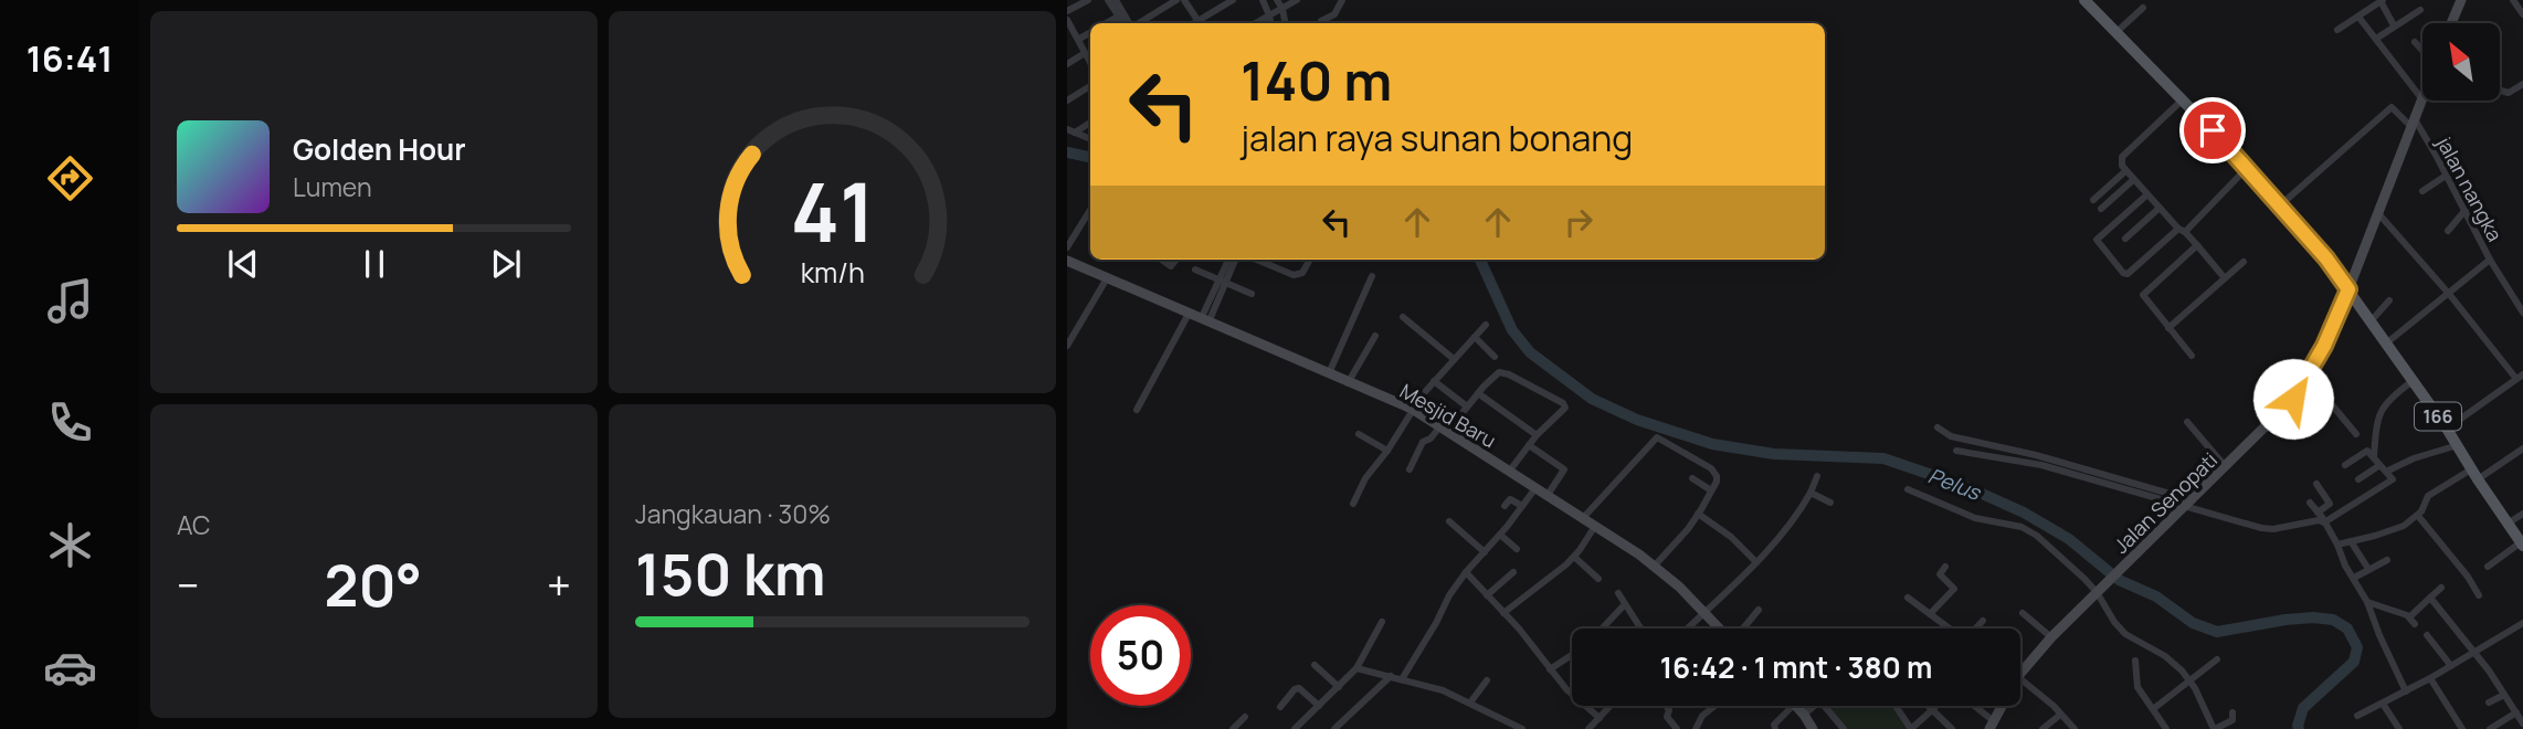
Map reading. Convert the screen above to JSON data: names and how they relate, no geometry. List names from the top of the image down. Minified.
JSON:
{"streets":{"main road":["Mesjid Baru","166","Jalan Senopati"],"street":["jalan nangka"]},"crossings":[["jalan nangka","Jalan Senopati"],["166","Jalan Senopati"]],"water":["Pelus"],"north":"top left","page":{"tabs":"16:41","turn":["140 m","jalan raya sunan bonang"],"song":["Golden Hour","Lumen"],"tile":["AC",["Jangkauan · 30%","150 km"]],"heat":["−","20°","+"],"limit":"50","trip":"16:42 · 1 mnt · 380 m","gauge":["41","km/h"]}}
